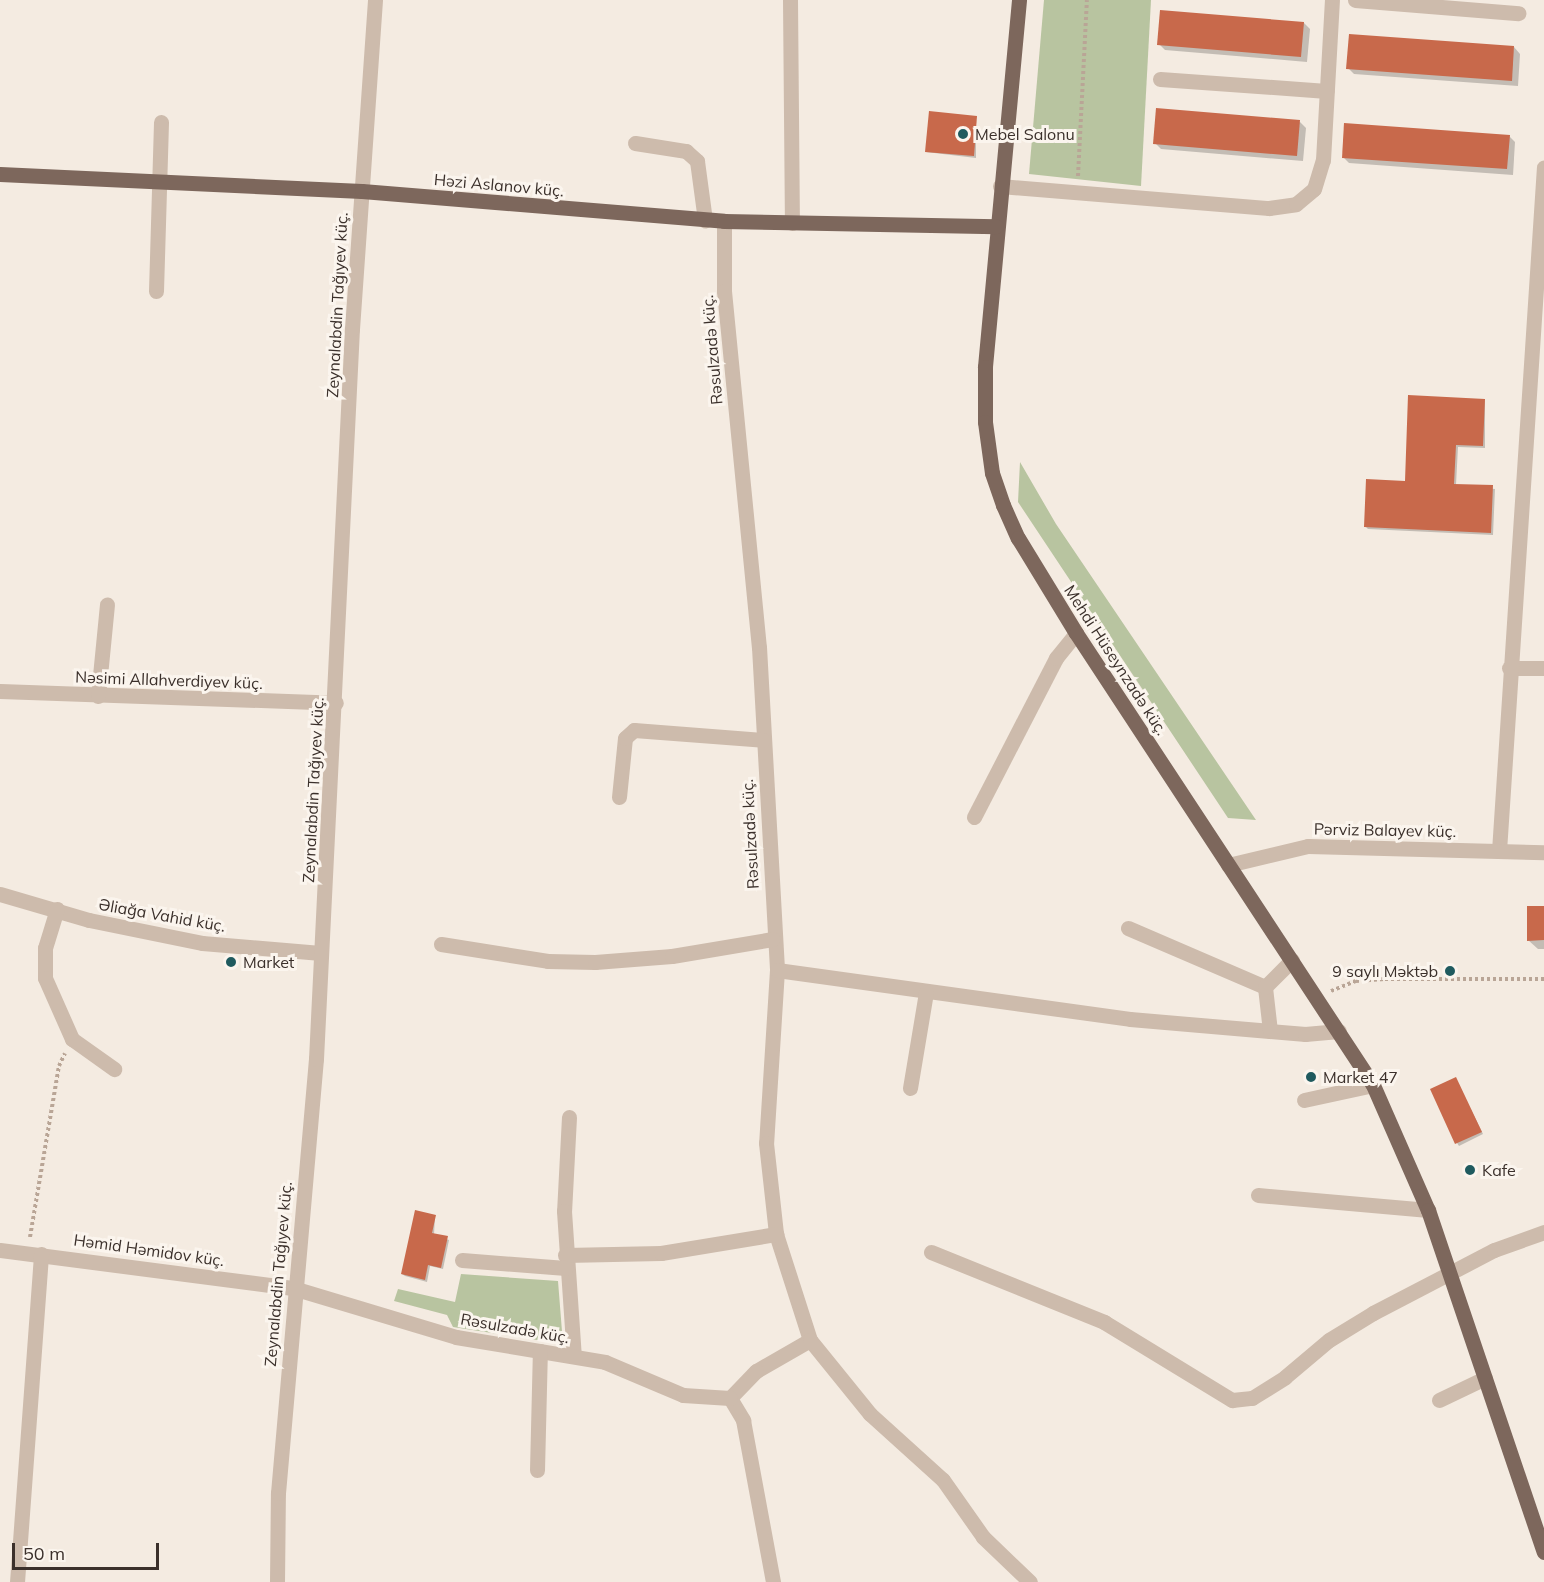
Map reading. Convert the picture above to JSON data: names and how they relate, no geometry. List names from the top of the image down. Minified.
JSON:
{"streets":{"main road":["Həzi Aslanov küç.","Mehdi Hüseynzadə küç."],"street":["Zeynalabdin Tağıyev küç.","Rəsulzadə küç.","Nəsimi Allahverdiyev küç.","Pərviz Balayev küç.","Əliağa Vahid küç.","Həmid Həmidov küç."]},"crossings":[["Həzi Aslanov küç.","Zeynalabdin Tağıyev küç."],["Həzi Aslanov küç.","Rəsulzadə küç."],["Həzi Aslanov küç.","Mehdi Hüseynzadə küç."],["Zeynalabdin Tağıyev küç.","Rəsulzadə küç."],["Zeynalabdin Tağıyev küç.","Nəsimi Allahverdiyev küç."],["Zeynalabdin Tağıyev küç.","Əliağa Vahid küç."],["Zeynalabdin Tağıyev küç.","Həmid Həmidov küç."],["Rəsulzadə küç.","Həmid Həmidov küç."],["Mehdi Hüseynzadə küç.","Pərviz Balayev küç."]],"places":["Mebel Salonu","Market","9 saylı Məktəb","Market 47","Kafe"],"scale_bar":"50 m"}
